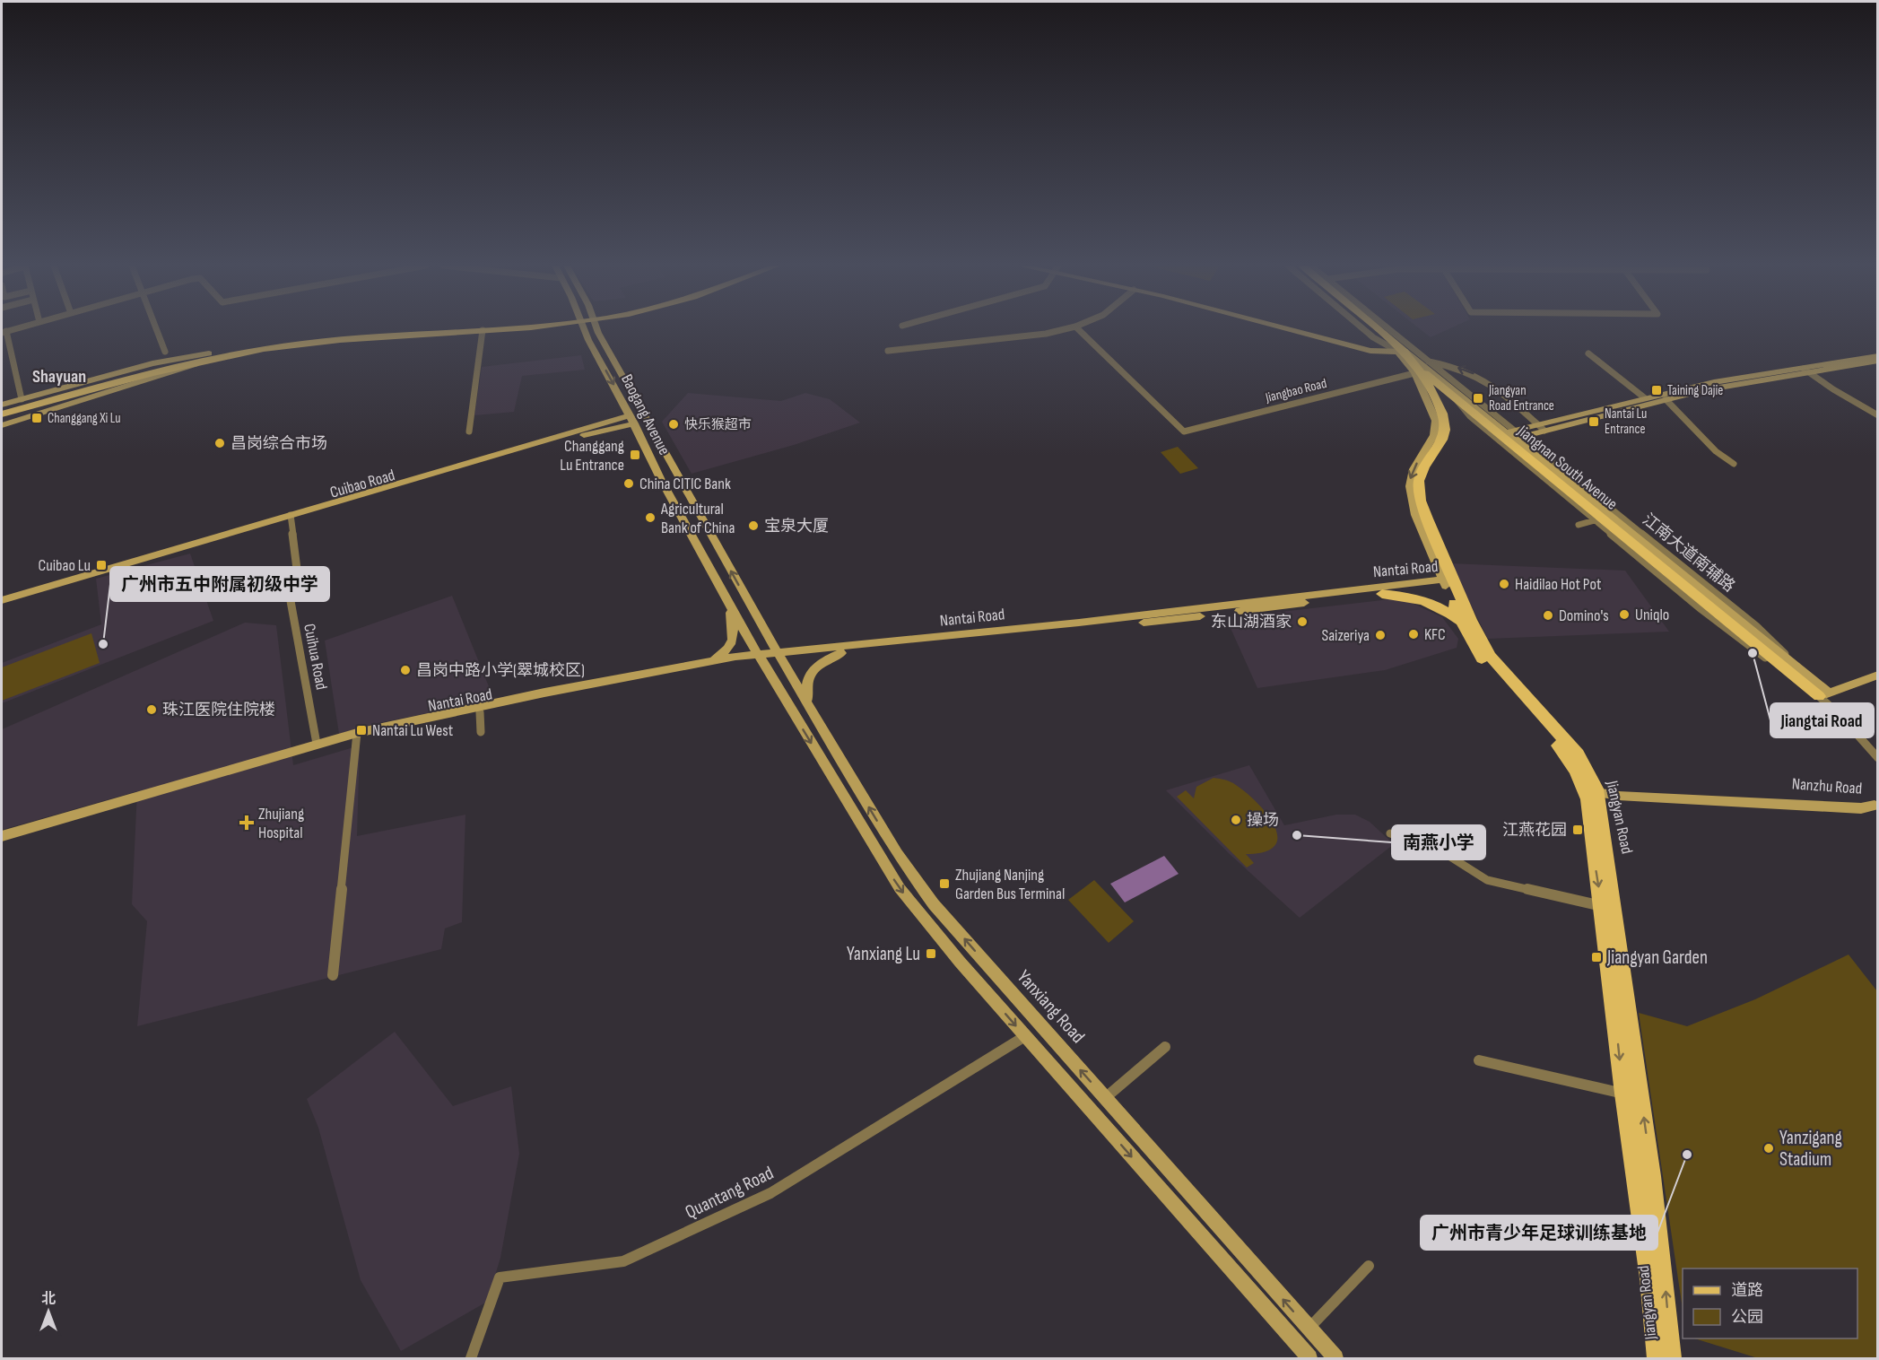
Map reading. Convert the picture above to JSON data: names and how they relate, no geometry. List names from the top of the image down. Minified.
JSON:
{"streets":{"main road":["Baogang Avenue","Jiangnan South Avenue","Cuibao Road","Nantai Road","Nanzhu Road","Jiangyan Road","Yanxiang Road"],"street":["Jiangbao Road","Cuihua Road","Quantang Road"]},"crossings":[["Jiangbao Road","Jiangnan South Avenue"],["Jiangbao Road","Jiangyan Road"],["Baogang Avenue","Cuibao Road"],["Baogang Avenue","Nantai Road"],["Baogang Avenue","Yanxiang Road"],["Jiangnan South Avenue","Jiangyan Road"],["Cuibao Road","Cuihua Road"],["Nantai Road","Cuihua Road"],["Nantai Road","Jiangyan Road"],["Nantai Road","Yanxiang Road"],["Nanzhu Road","Jiangyan Road"]],"districts":["Shayuan"],"places":{"transit":["Taining Dajie","Jiangyan Road Entrance","Changgang Xi Lu","Nantai Lu Entrance","Changgang Lu Entrance","Cuibao Lu","Nantai Lu West","江燕花园","Zhujiang Nanjing Garden Bus Terminal","Yanxiang Lu","Jiangyan Garden"],"other":["快乐猴超市","昌岗综合市场","China CITIC Bank","Agricultural Bank of China","宝泉大厦","Haidilao Hot Pot","Uniqlo","Domino's","东山湖酒家","KFC","Saizeriya","广州市五中附属初级中学","Jiangtai Road","昌岗中路小学(翠城校区)","珠江医院住院楼","操场","南燕小学","Yanzigang Stadium","广州市青少年足球训练基地"],"health":["Zhujiang Hospital"]},"legend":["道路","公园"],"north":"top"}
